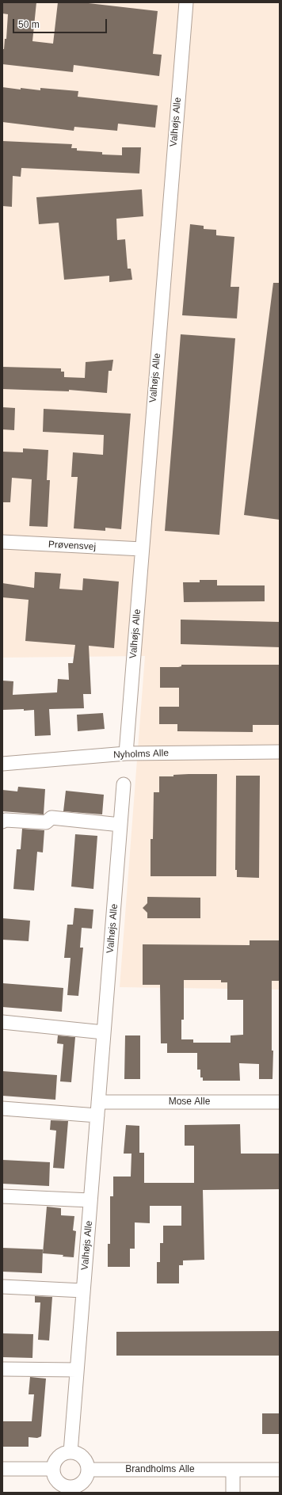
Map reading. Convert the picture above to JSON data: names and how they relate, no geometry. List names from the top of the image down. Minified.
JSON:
{"streets":{"street":["Valhøjs Alle","Prøvensvej","Nyholms Alle","Mose Alle","Brandholms Alle"]},"crossings":[["Valhøjs Alle","Prøvensvej"],["Valhøjs Alle","Nyholms Alle"],["Valhøjs Alle","Mose Alle"],["Valhøjs Alle","Brandholms Alle"]],"scale_bar":"50 m"}
